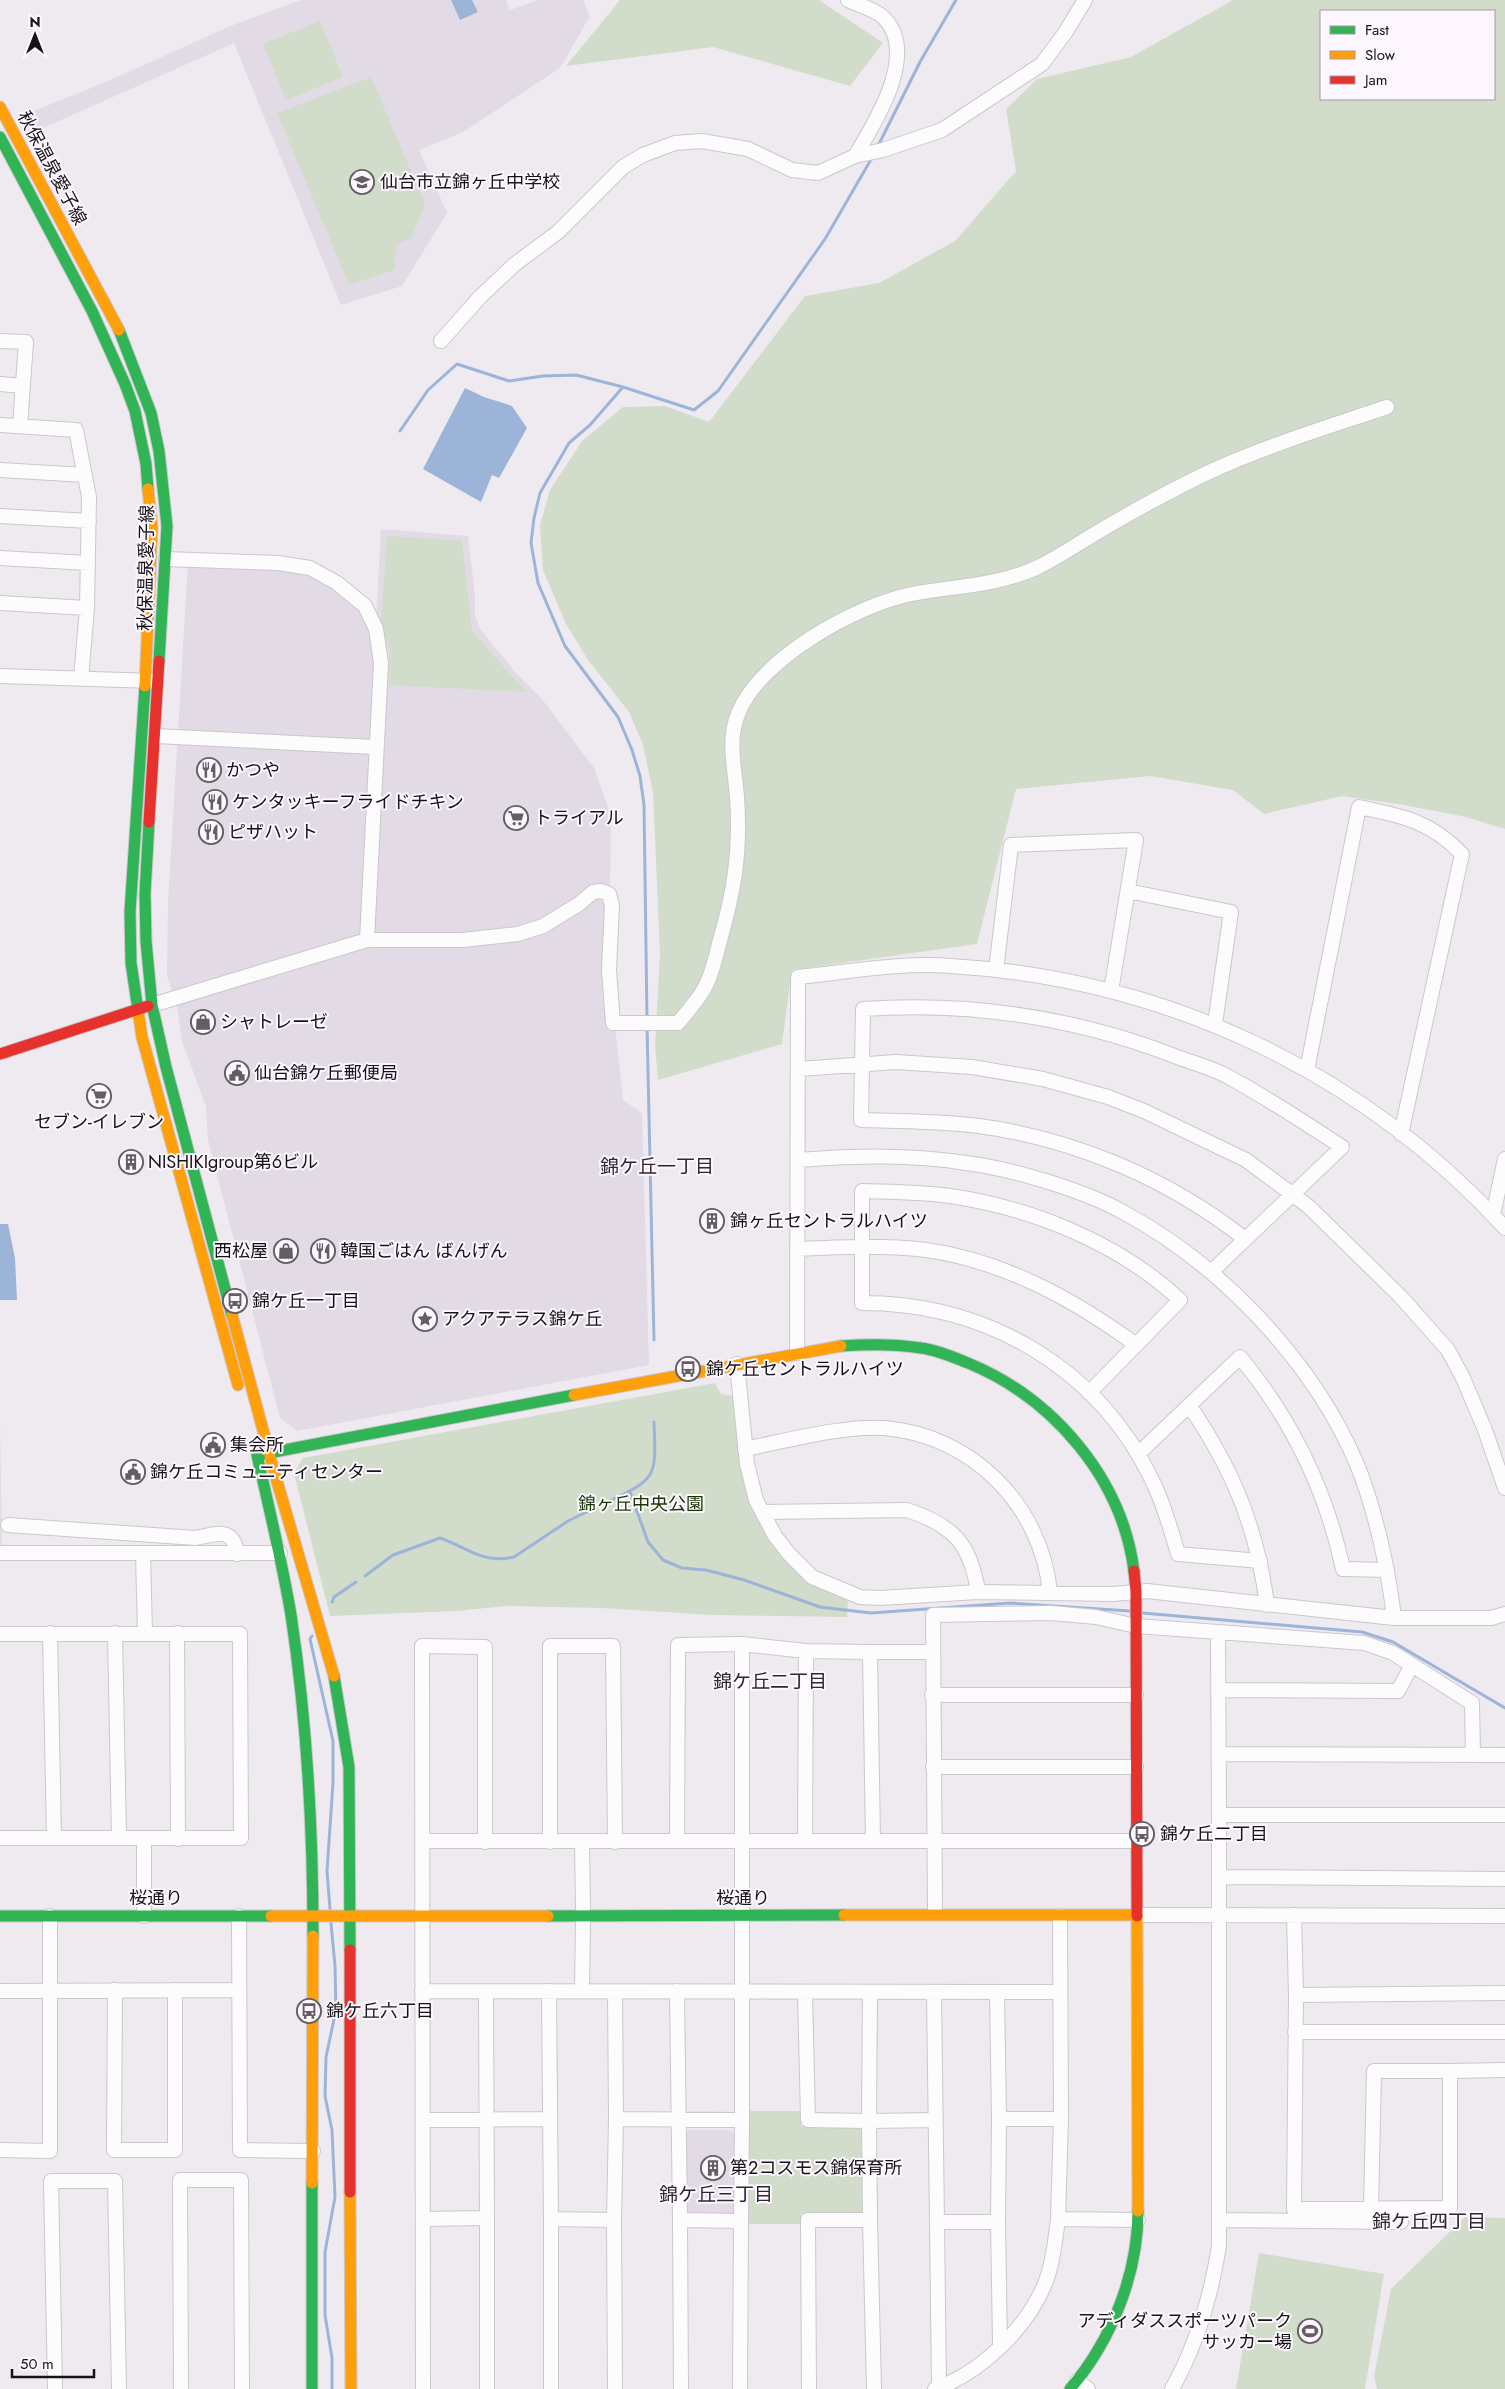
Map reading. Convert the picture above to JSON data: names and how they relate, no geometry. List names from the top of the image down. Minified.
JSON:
{"streets":{"street":["秋保温泉愛子線","桜通り"]},"crossings":[["秋保温泉愛子線","桜通り"]],"districts":["錦ケ丘一丁目","錦ケ丘二丁目","錦ケ丘三丁目","錦ケ丘四丁目"],"parks":["錦ヶ丘中央公園"],"places":{"school or university":["仙台市立錦ヶ丘中学校"],"restaurant":["かつや","ケンタッキーフライドチキン","ピザハット","韓国ごはん ばんげん"],"supermarket":["トライアル","セブン-イレブン"],"shop":["シャトレーゼ","西松屋"],"public building":["仙台錦ケ丘郵便局","集会所","錦ケ丘コミュニティセンター"],"building":["NISHIKIgroup第6ビル","錦ヶ丘セントラルハイツ","第2コスモス錦保育所"],"bus stop":["錦ケ丘一丁目","錦ケ丘セントラルハイツ","錦ケ丘二丁目","錦ケ丘六丁目"],"place":["アクアテラス錦ケ丘"],"sports":["アディダススポーツパーク サッカー場"]},"legend":["Fast","Slow","Jam"],"scale_bar":"50 m","north":"top"}
